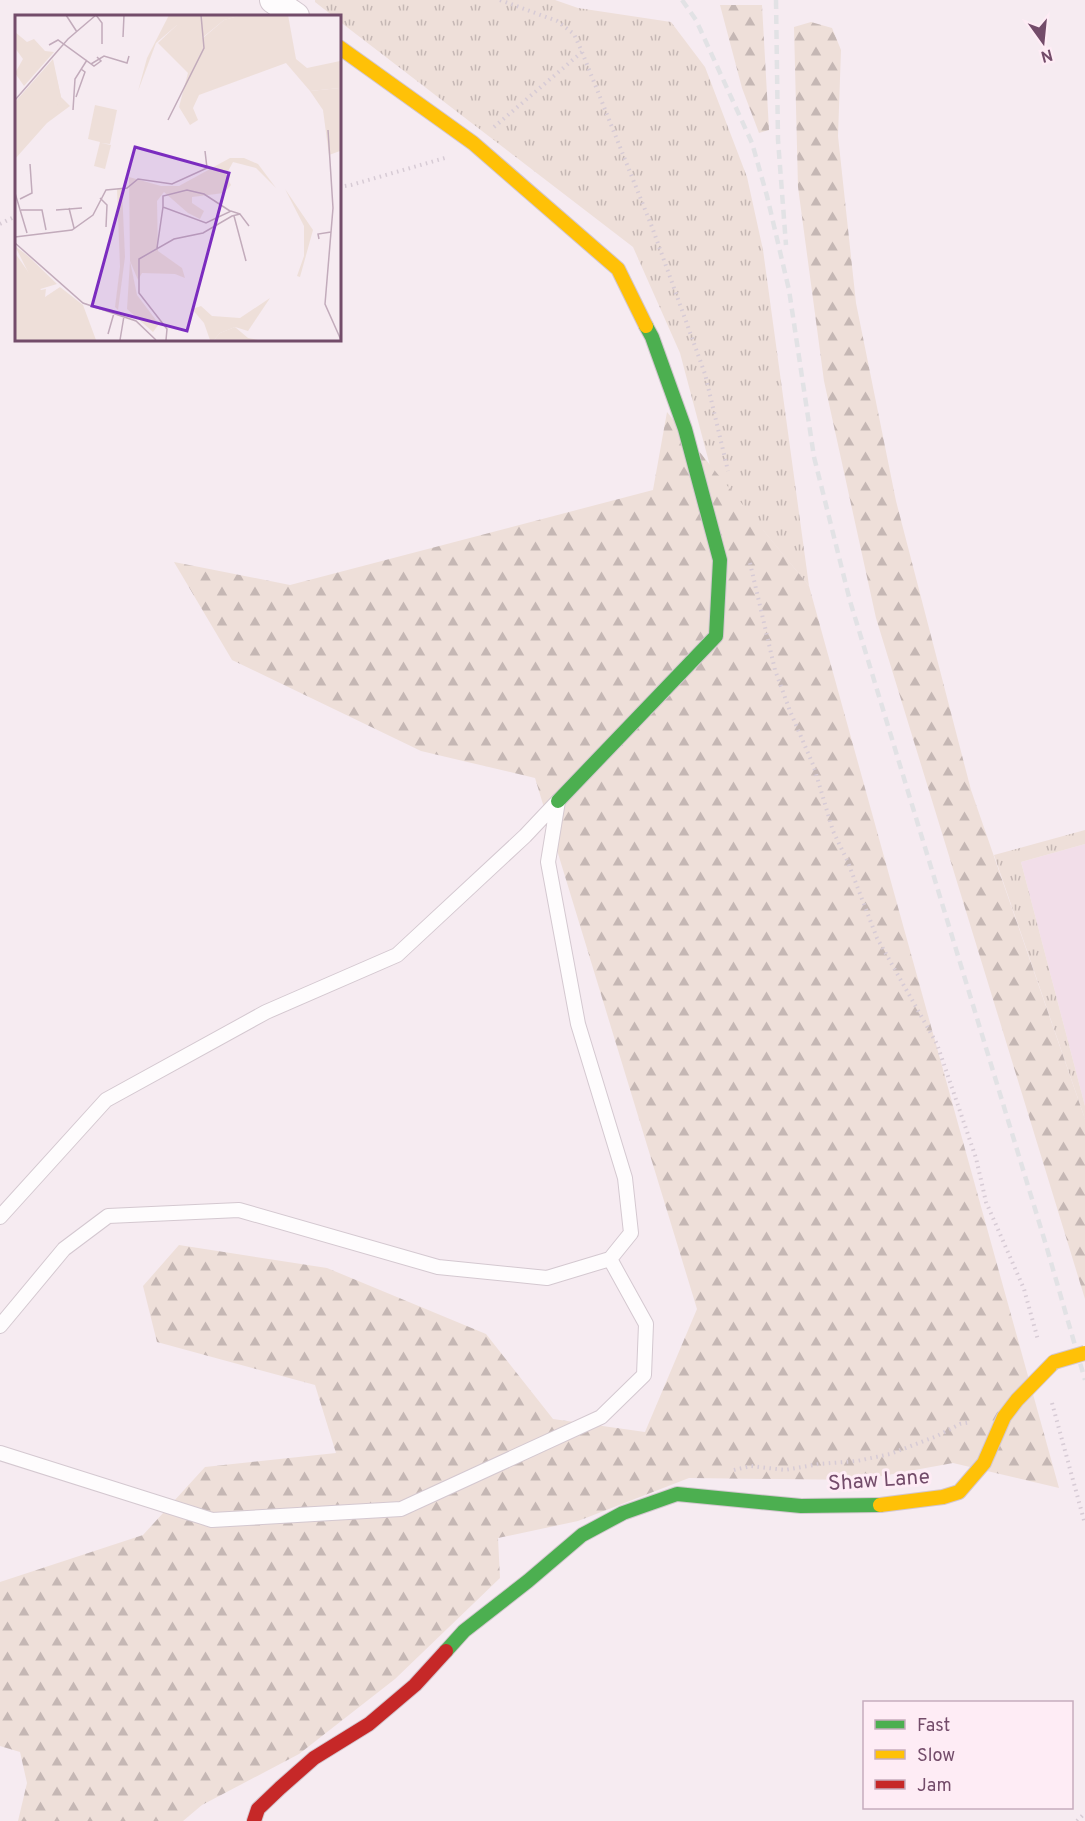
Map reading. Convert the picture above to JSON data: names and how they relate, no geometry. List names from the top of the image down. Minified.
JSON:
{"streets":{"street":["Shaw Lane"]},"legend":["Fast","Slow","Jam"],"north":"bottom"}
